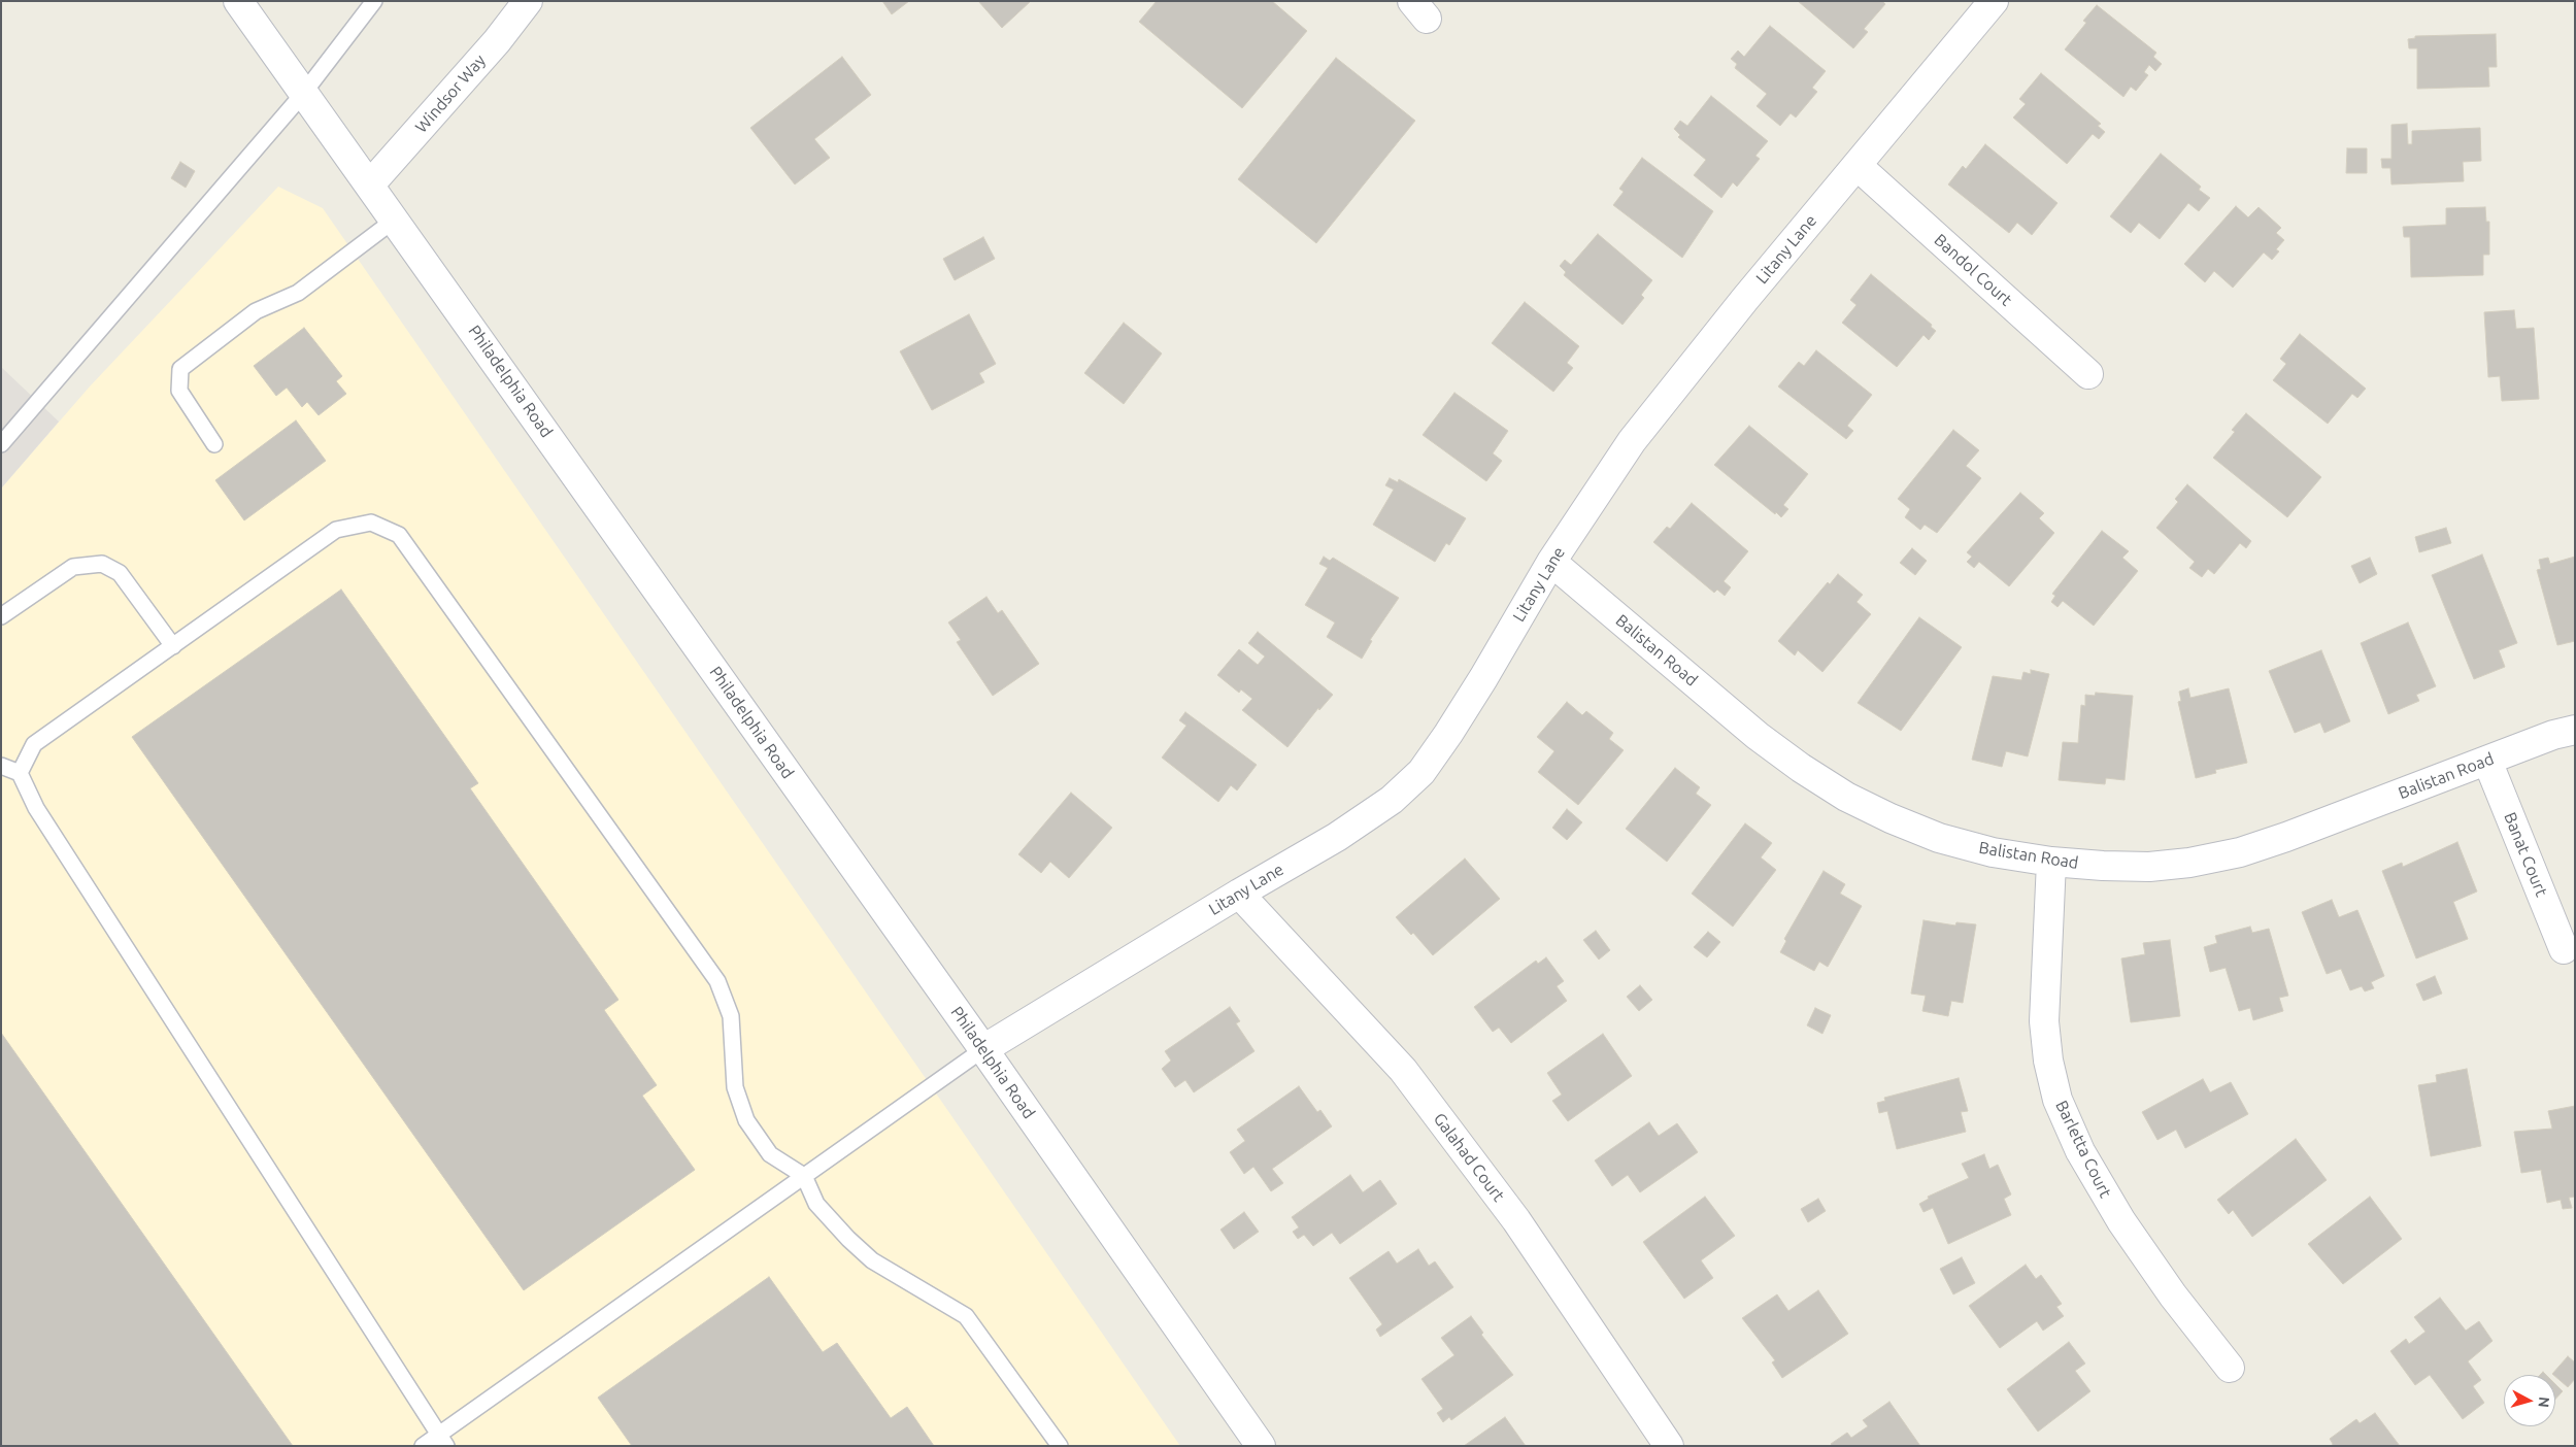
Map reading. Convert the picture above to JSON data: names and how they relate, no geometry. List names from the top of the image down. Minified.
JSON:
{"streets":{"street":["Windsor Way","Litany Lane","Bandol Court","Philadelphia Road","Balistan Road","Banat Court","Barletta Court","Galahad Court"]},"crossings":[["Windsor Way","Philadelphia Road"],["Litany Lane","Bandol Court"],["Litany Lane","Philadelphia Road"],["Litany Lane","Balistan Road"],["Litany Lane","Galahad Court"],["Balistan Road","Banat Court"],["Balistan Road","Barletta Court"]],"north":"right"}
